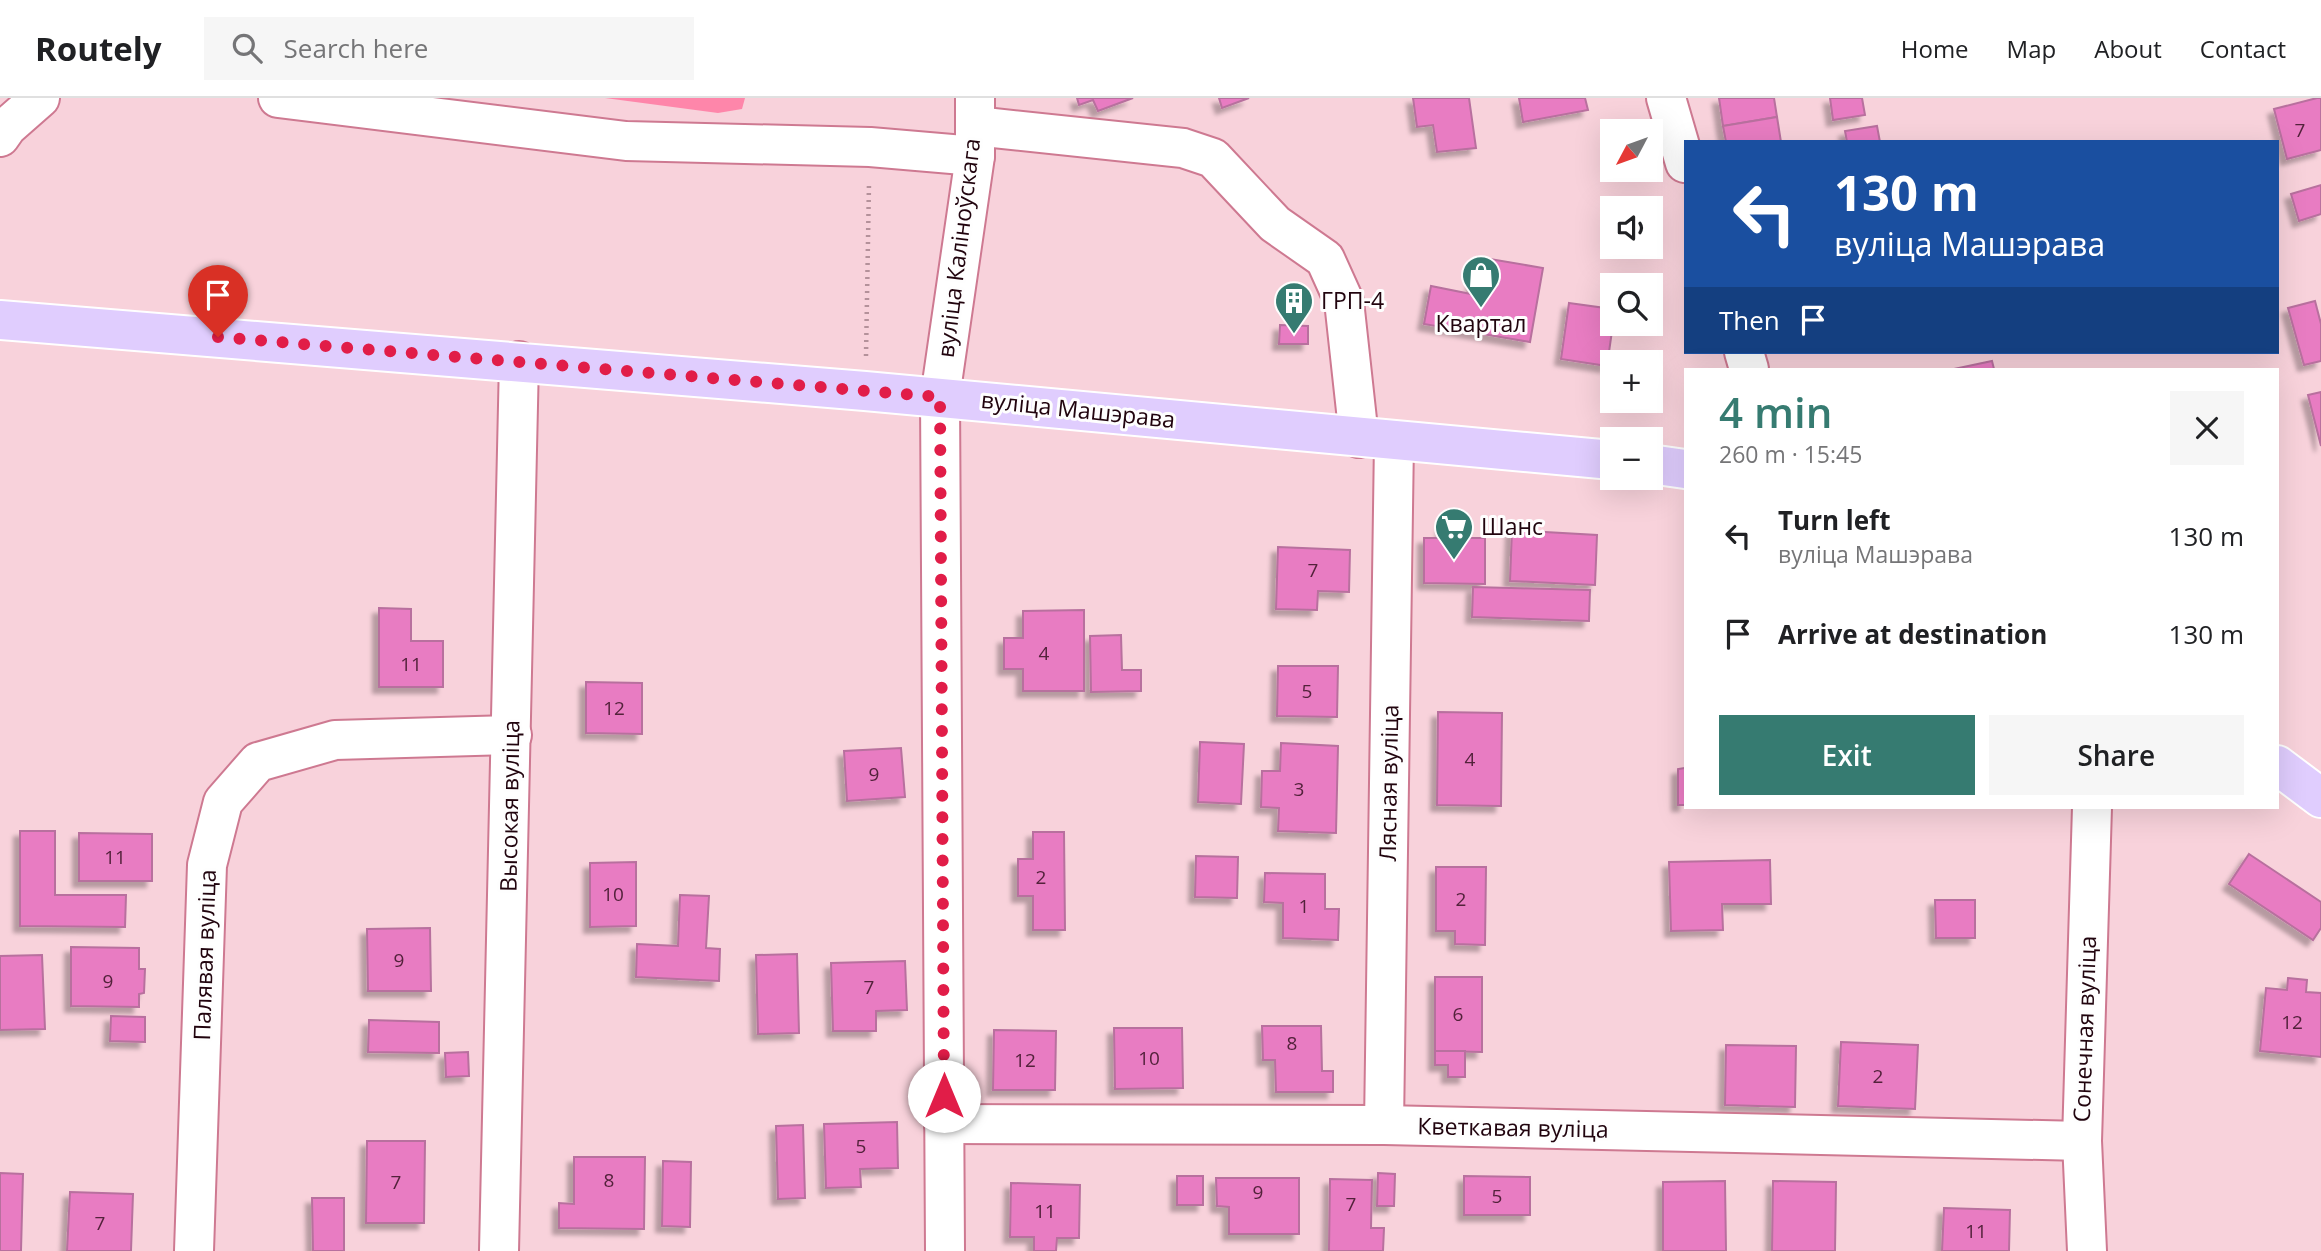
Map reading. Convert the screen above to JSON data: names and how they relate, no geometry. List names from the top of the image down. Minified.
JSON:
{"streets":{"main road":["вуліца Машэрава"],"street":["вуліца Каліноўскага","Лясная вуліца","Высокая вуліца","Палявая вуліца","Сонечная вуліца","Кветкавая вуліца"]},"crossings":[["вуліца Каліноўскага","вуліца Машэрава"],["вуліца Каліноўскага","Лясная вуліца"],["вуліца Каліноўскага","Кветкавая вуліца"],["вуліца Машэрава","Лясная вуліца"],["вуліца Машэрава","Высокая вуліца"],["Лясная вуліца","Кветкавая вуліца"],["Высокая вуліца","Палявая вуліца"],["Сонечная вуліца","Кветкавая вуліца"]],"places":{"shop":["Квартал"],"building":["ГРП-4"],"supermarket":["Шанс"]},"house_numbers":["7","7","4","11","5","12","4","9","3","11","2","10","2","1","9","9","7","6","12","8","10","12","2","5","8","7","9","5","7","11","7","11"],"north":"bottom left","page":{"header":"Routely","search":"Search here","nav":["Home","Map","About","Contact"],"map_buttons":["+","−"],"turn":["130 m","вуліца Машэрава"],"then":"Then","heading":["4 min","260 m · 15:45"],"list":[{"name":"Turn left","note":"вуліца Машэрава","value":"130 m"},{"name":"Arrive at destination","value":"130 m"}],"buttons":["Exit","Share"]}}
